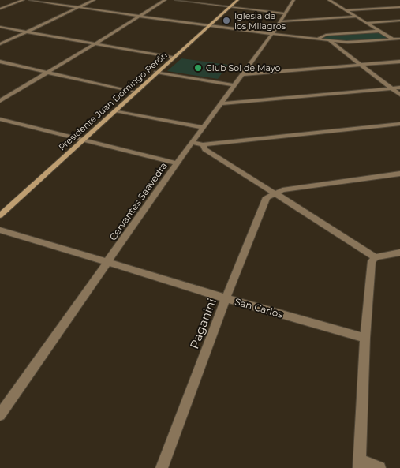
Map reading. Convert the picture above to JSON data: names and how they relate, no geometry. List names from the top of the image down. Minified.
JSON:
{"streets":{"street":["Presidente Juan Domingo Perón","Cervantes Saavedra","San Carlos","Paganini"]},"crossings":[["Cervantes Saavedra","San Carlos"],["San Carlos","Paganini"]],"places":["Iglesia de los Milagros","Club Sol de Mayo"]}
